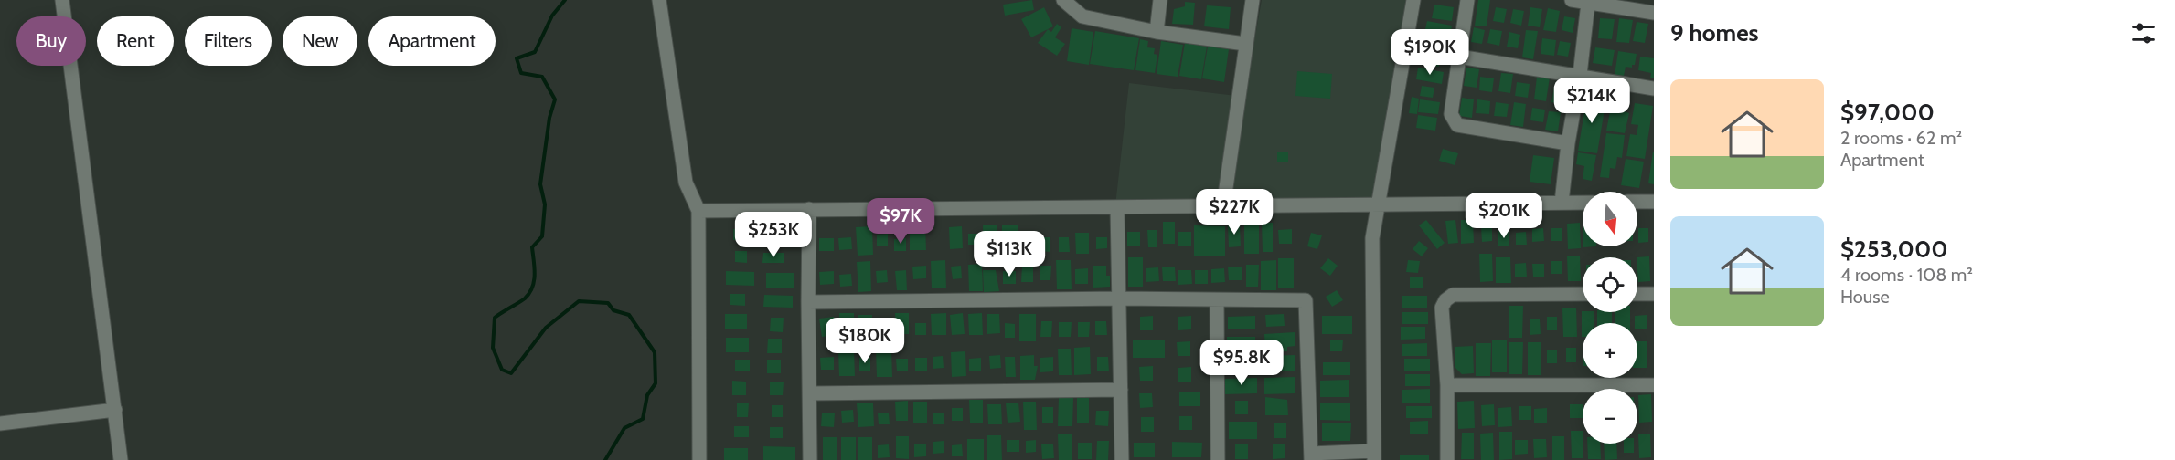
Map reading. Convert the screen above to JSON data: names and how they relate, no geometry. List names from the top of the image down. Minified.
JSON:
{"north":"bottom","page":{"heading":"9 homes","chip":["Buy","Rent","Filters","New","Apartment"],"price":["$190K","$214K","$227K","$201K","$97K","$253K","$113K","$180K","$95.8K"],"list":[{"name":"$97,000","note":"2 rooms · 62 m² · Apartment"},{"name":"$253,000","note":"4 rooms · 108 m² · House"}],"map_buttons":["+","−"]}}
